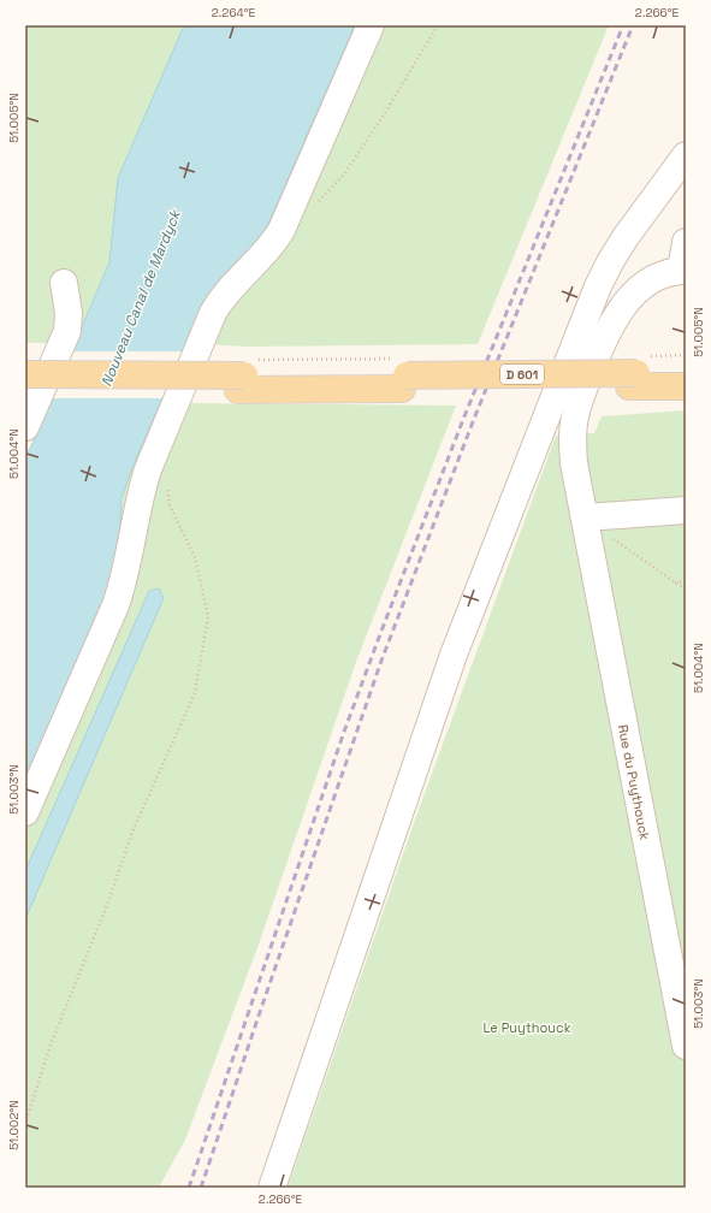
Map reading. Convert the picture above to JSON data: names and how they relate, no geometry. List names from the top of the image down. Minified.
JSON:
{"streets":{"main road":["D 601"],"street":["Rue du Puythouck"]},"water":["Nouveau Canal de Mardyck"],"parks":["Le Puythouck"],"coordinates":["2.264°E","2.266°E","51.005°N","51.004°N","51.003°N","51.002°N"]}
